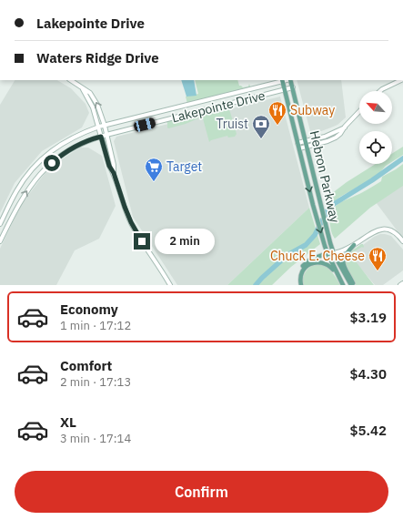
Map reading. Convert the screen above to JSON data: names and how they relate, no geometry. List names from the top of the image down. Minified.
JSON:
{"streets":{"main road":["Lakepointe Drive","Hebron Parkway"]},"crossings":[["Lakepointe Drive","Hebron Parkway"]],"places":{"restaurant":["Subway","Chuck E. Cheese"],"bank":["Truist"],"supermarket":["Target"]},"north":"top left","page":{"banner":["Lakepointe Drive","Waters Ridge Drive"],"bubble":"2 min","list":[{"name":"Economy","note":"1 min · 17:12","value":"$3.19"},{"name":"Comfort","note":"2 min · 17:13","value":"$4.30"},{"name":"XL","note":"3 min · 17:14","value":"$5.42"}],"buttons":"Confirm"}}
